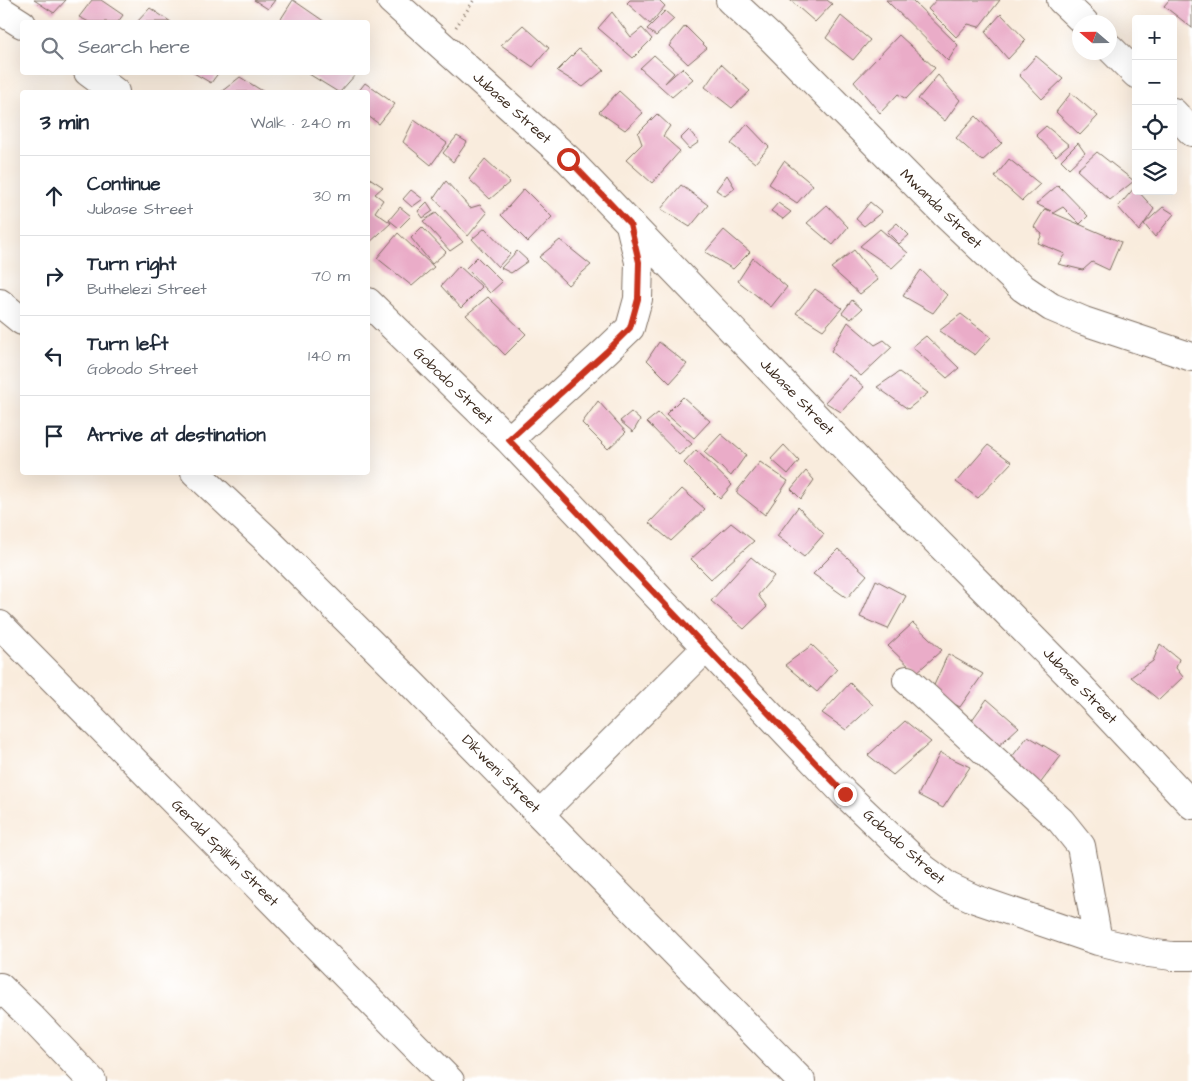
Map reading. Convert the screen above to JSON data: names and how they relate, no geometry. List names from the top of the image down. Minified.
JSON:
{"streets":{"street":["Jubase Street","Mwanda Street","Gobodo Street","Dikweni Street","Gerald Spilkin Street"]},"north":"left","page":{"map_buttons":["+","−"],"search":"Search here","heading":["3 min","Walk · 240 m"],"list":[["Continue","Jubase Street","30 m"],["Turn right","Buthelezi Street","70 m"],["Turn left","Gobodo Street","140 m"],"Arrive at destination"]}}
